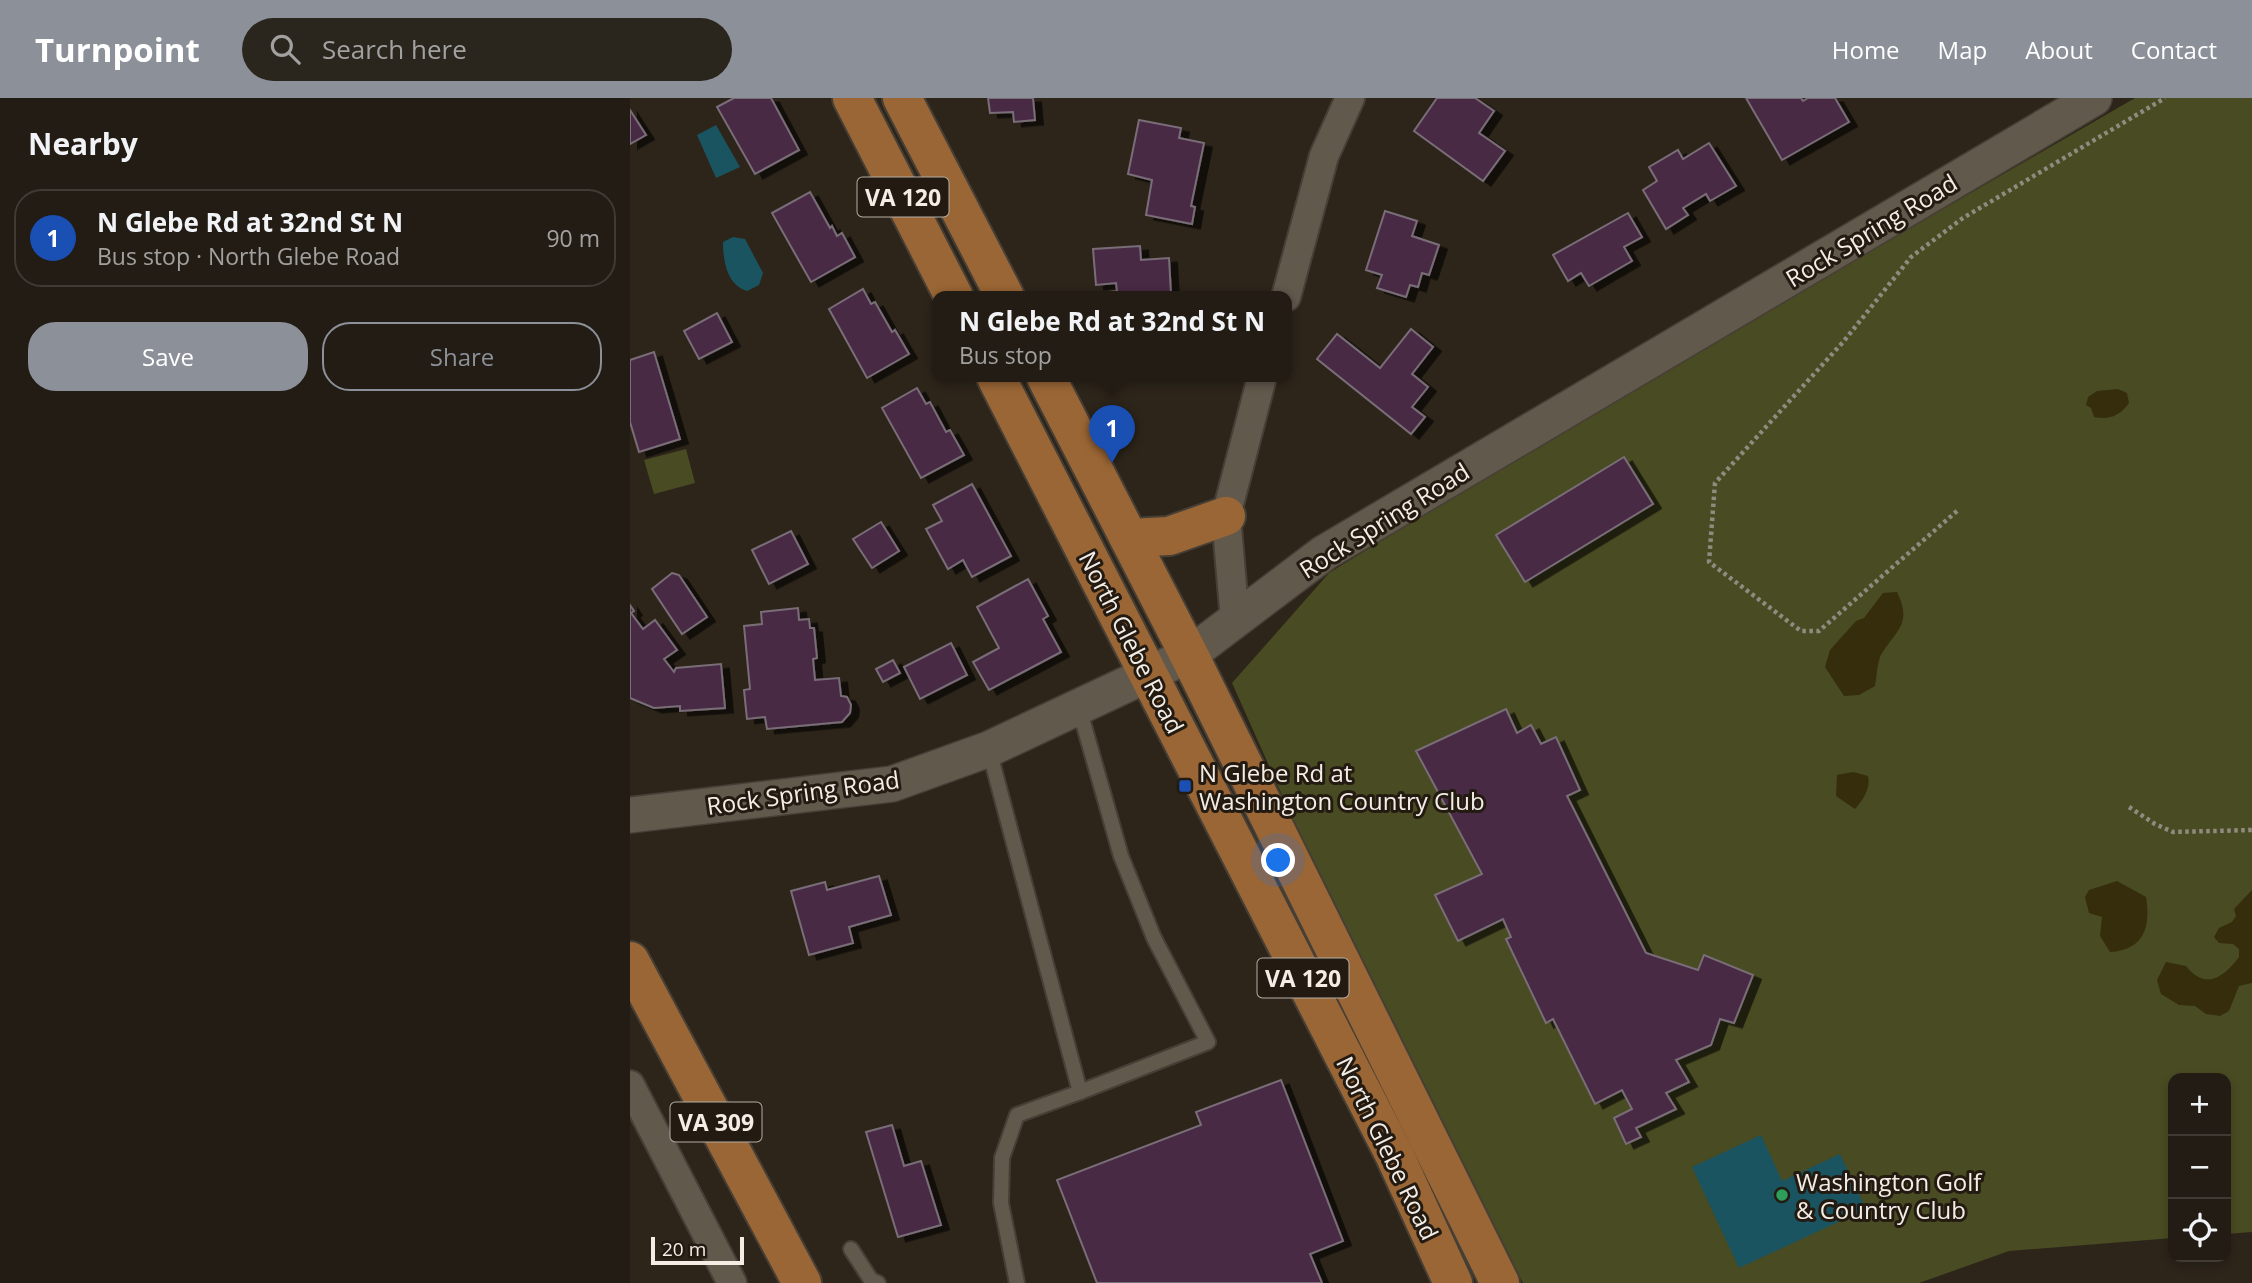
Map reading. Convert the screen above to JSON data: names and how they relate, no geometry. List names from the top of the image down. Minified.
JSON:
{"streets":{"main road":["VA 120","North Glebe Road","VA 309"],"street":["Rock Spring Road"]},"crossings":[["Rock Spring Road","North Glebe Road"]],"places":{"transit":["N Glebe Rd at Washington Country Club"],"other":["Washington Golf & Country Club"]},"scale_bar":"20 m","page":{"header":"Turnpoint","search":"Search here","nav":["Home","Map","About","Contact"],"heading":"Nearby","list":[{"mark":"1","name":"N Glebe Rd at 32nd St N","note":"Bus stop · North Glebe Road","value":"90 m"}],"popup":["N Glebe Rd at 32nd St N","Bus stop"],"buttons":["Save","Share"],"pins":"1","map_buttons":["+","−"],"scale":"20 m"}}
